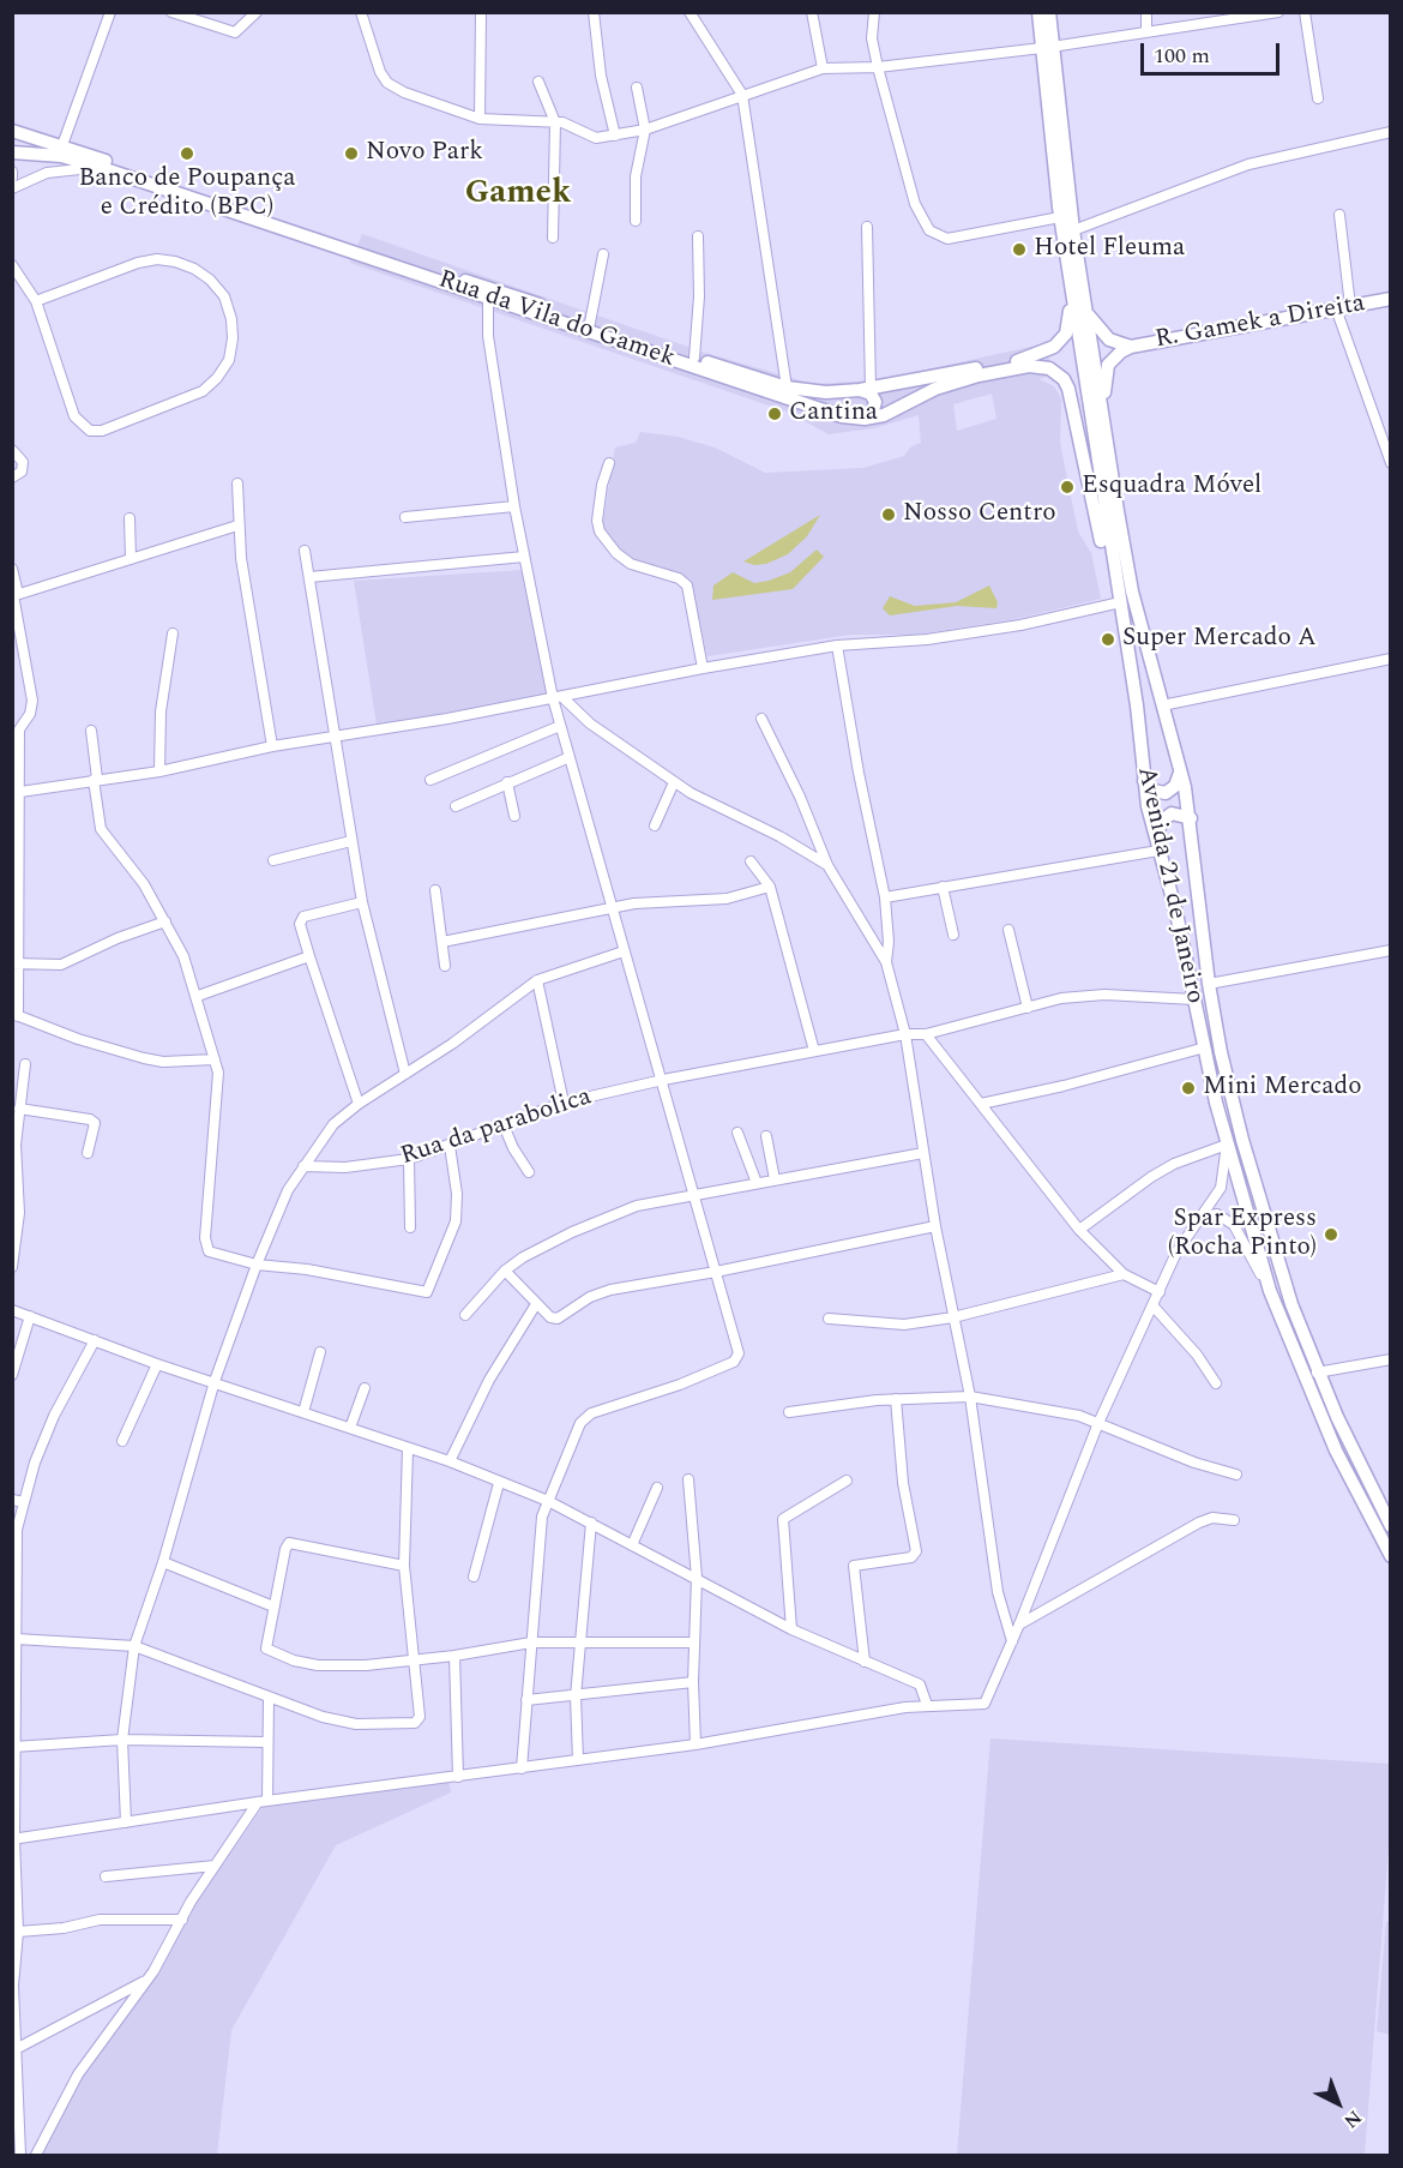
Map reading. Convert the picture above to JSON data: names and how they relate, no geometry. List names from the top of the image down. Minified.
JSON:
{"streets":{"main road":["Rua da Vila do Gamek","R. Gamek a Direita","Avenida 21 de Janeiro"],"street":["Rua da parabolica"]},"crossings":[["Rua da Vila do Gamek","Avenida 21 de Janeiro"],["Avenida 21 de Janeiro","Rua da parabolica"]],"districts":["Gamek"],"places":["Banco de Poupança e Crédito (BPC)","Novo Park","Hotel Fleuma","Cantina","Esquadra Móvel","Nosso Centro","Super Mercado A","Mini Mercado","Spar Express (Rocha Pinto)"],"scale_bar":"100 m","north":"bottom right"}
